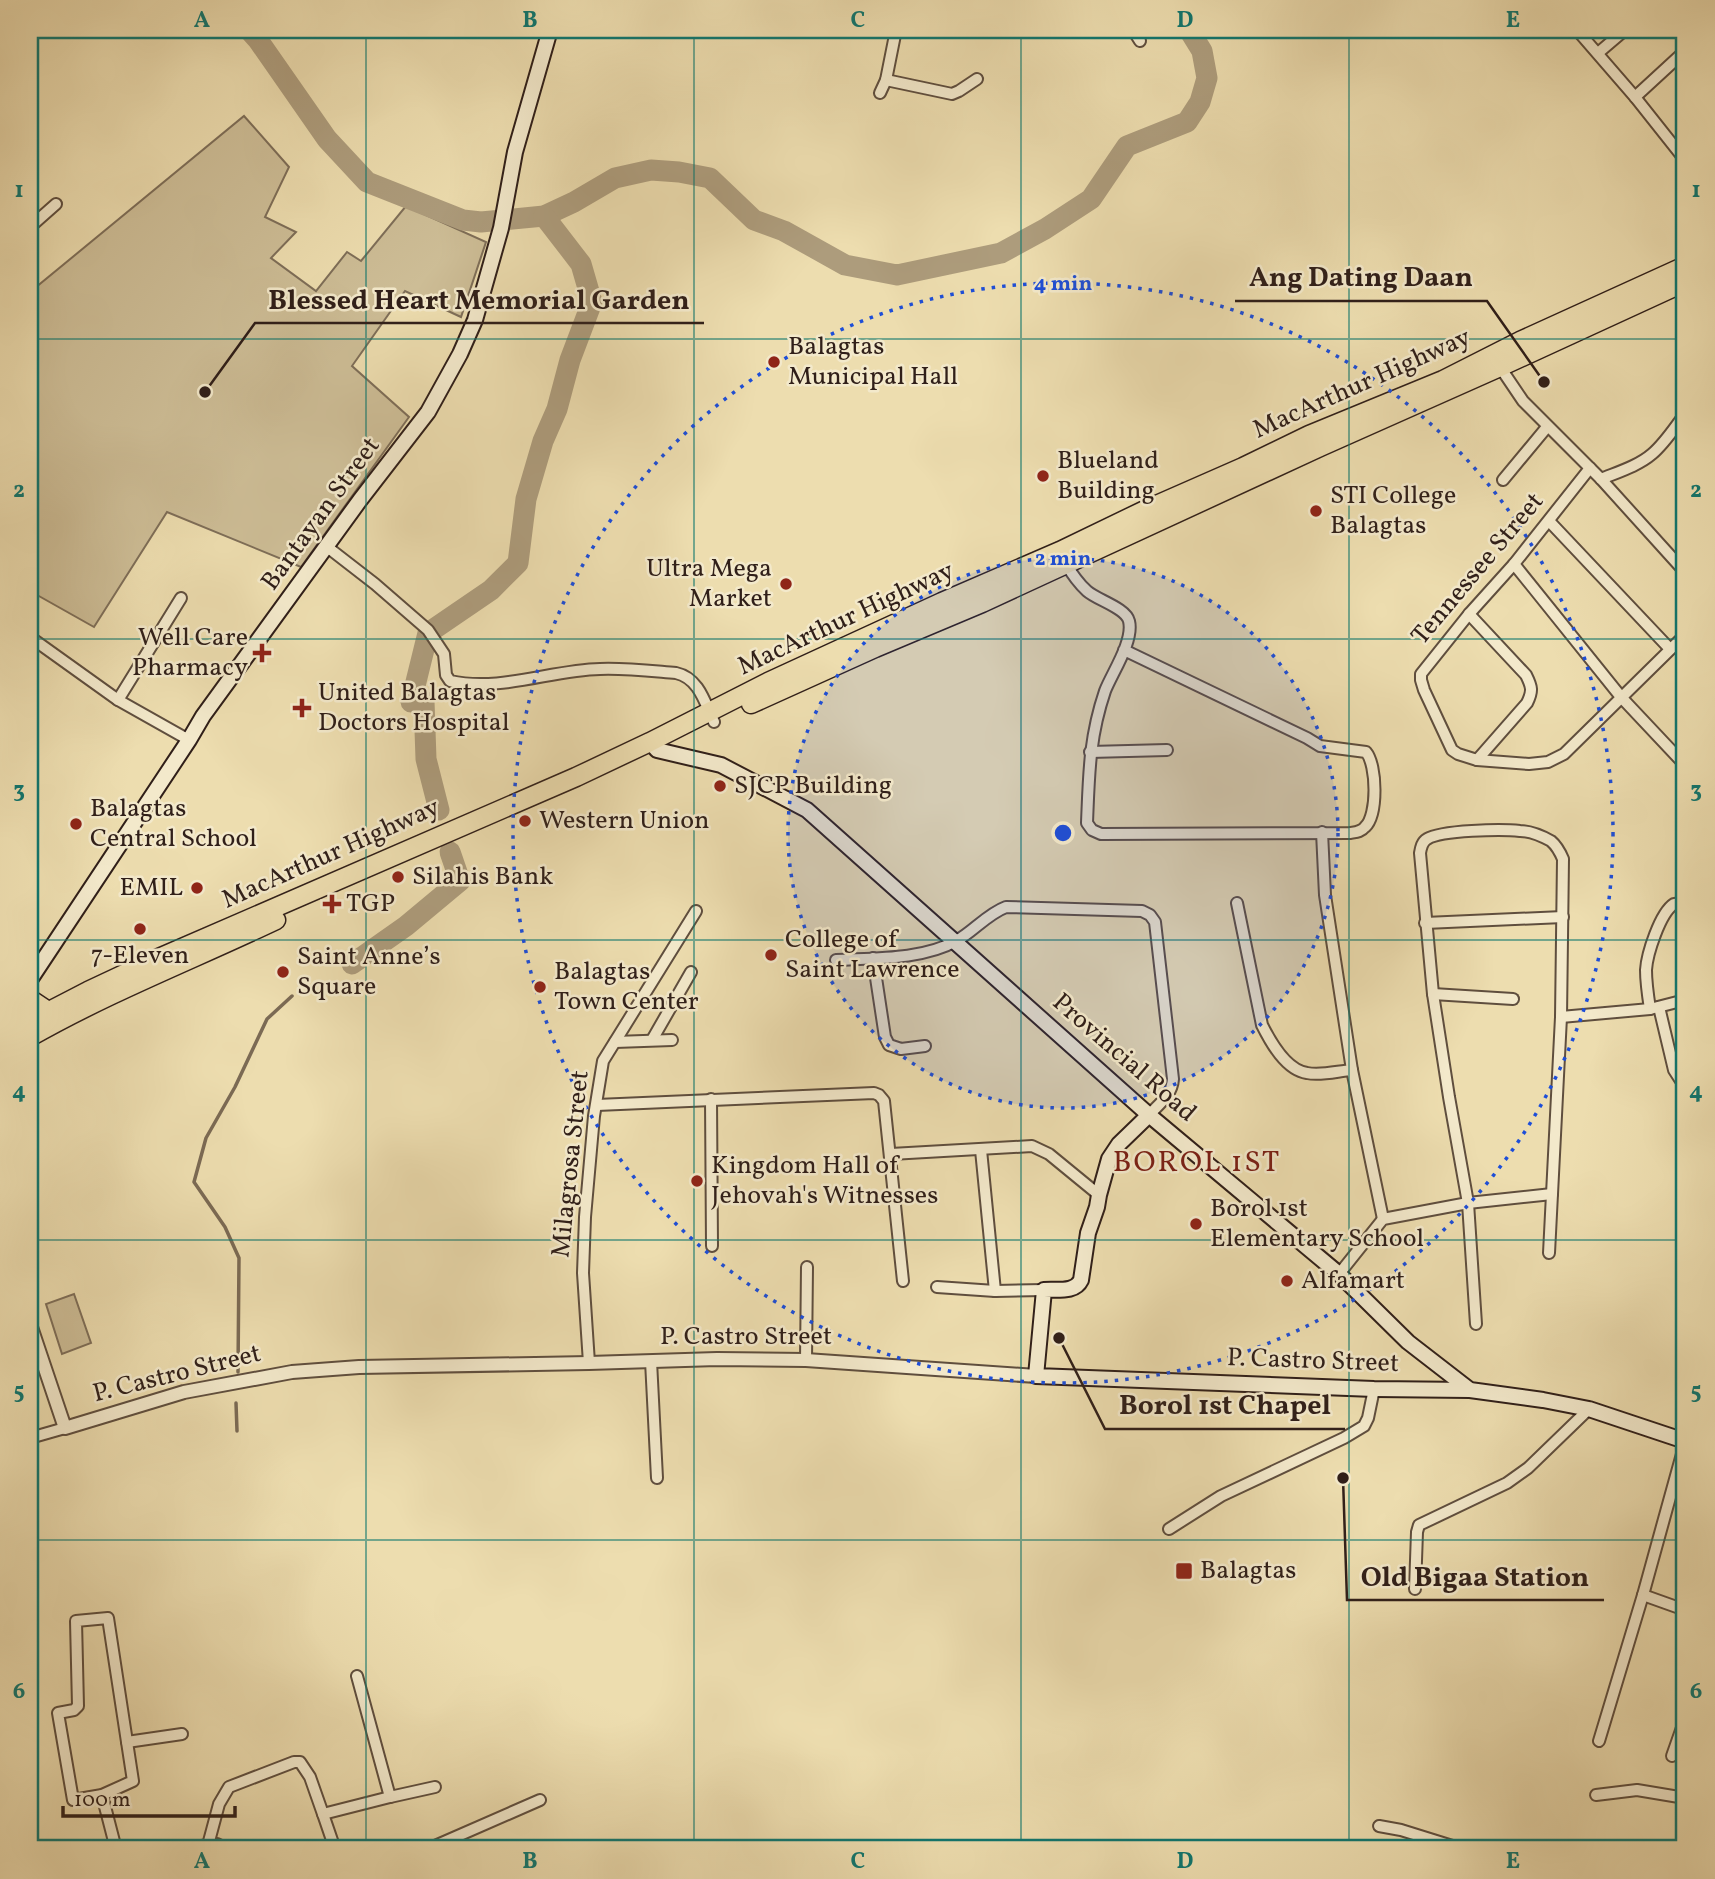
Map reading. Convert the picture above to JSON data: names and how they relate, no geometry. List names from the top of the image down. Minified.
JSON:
{"streets":{"highway":["MacArthur Highway"],"main road":["Bantayan Street","Provincial Road","P. Castro Street"],"street":["Tennessee Street","Milagrosa Street"]},"crossings":[["MacArthur Highway","Provincial Road"],["Provincial Road","P. Castro Street"],["Milagrosa Street","P. Castro Street"]],"districts":["BOROL 1ST"],"places":{"other":["Balagtas Municipal Hall","Ang Dating Daan","Blessed Heart Memorial Garden","Blueland Building","STI College Balagtas","Ultra Mega Market","SJCP Building","Western Union","Balagtas Central School","Silahis Bank","EMIL","7-Eleven","College of Saint Lawrence","Saint Anne’s Square","Balagtas Town Center","Kingdom Hall of Jehovah's Witnesses","Borol 1st Elementary School","Alfamart","Borol 1st Chapel","Old Bigaa Station"],"health":["Well Care Pharmacy","United Balagtas Doctors Hospital","TGP"],"transit":["Balagtas"]},"scale_bar":"100 m","grid":{"columns":["A","B","C","D","E"],"rows":["1","2","3","4","5","6"]},"rings":["4 min","2 min"]}
